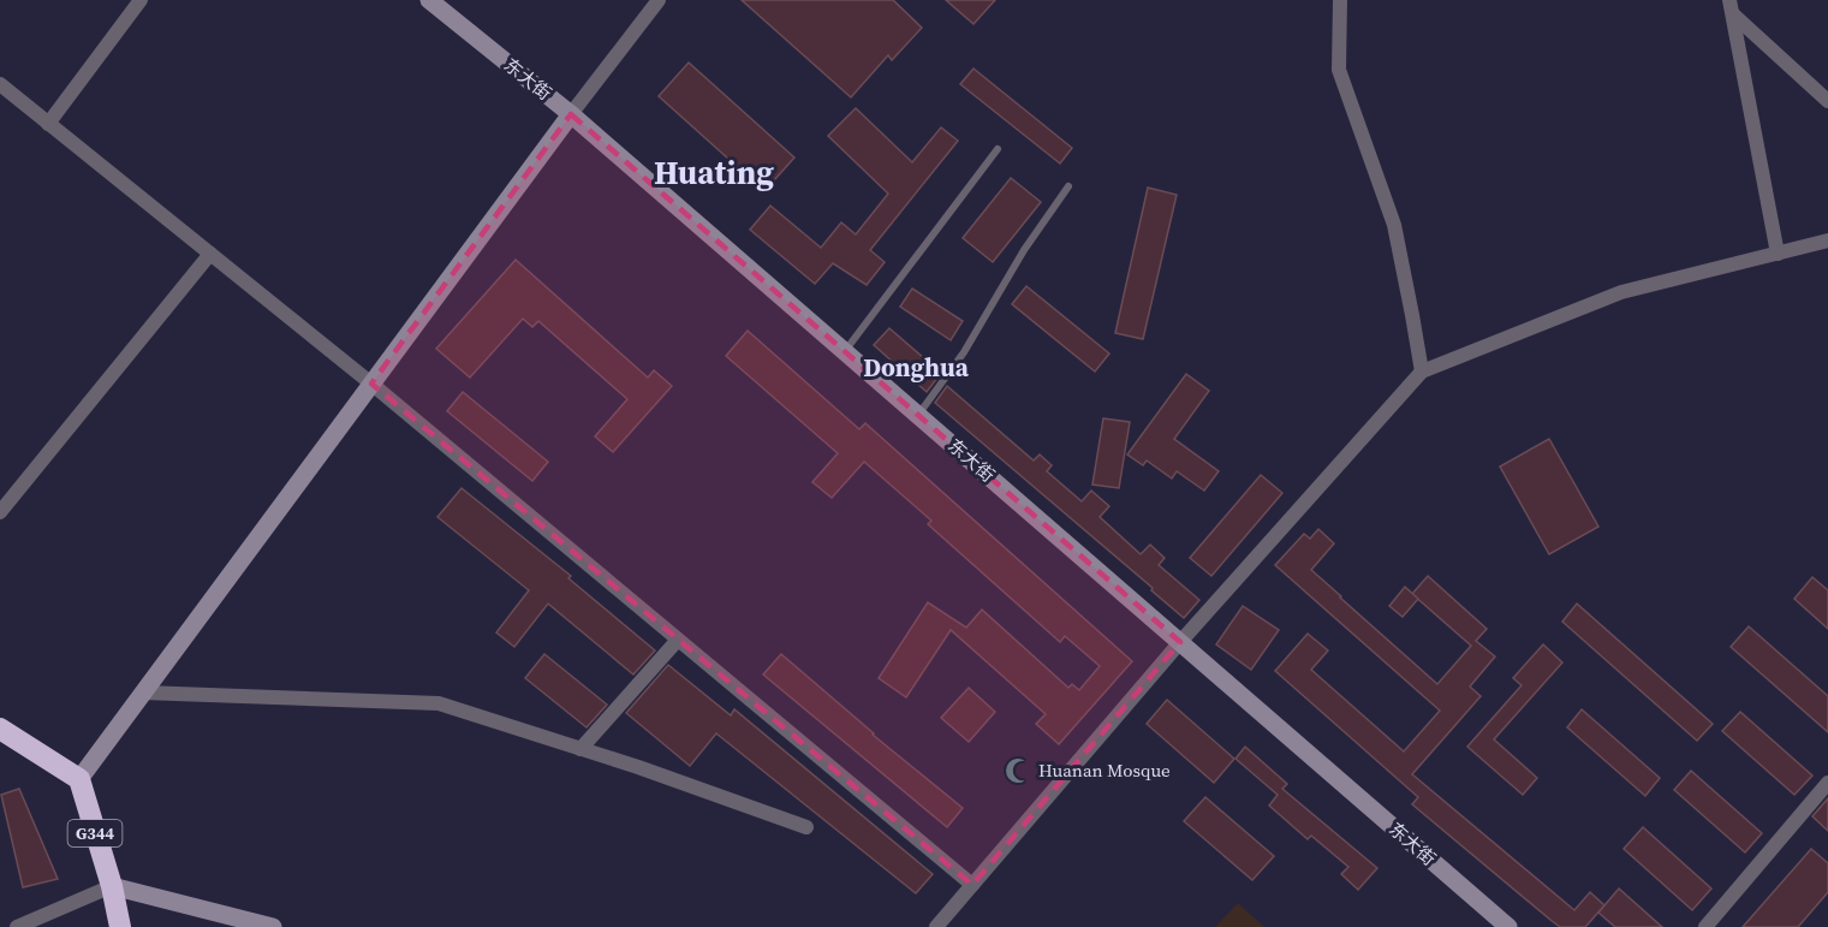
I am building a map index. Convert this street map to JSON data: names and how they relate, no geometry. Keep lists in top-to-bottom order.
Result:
{
  "streets": {
    "highway": ["G344"],
    "street": ["东大街"]
  },
  "districts": ["Huating", "Donghua"],
  "places": {
    "mosque": ["Huanan Mosque"]
  }
}
